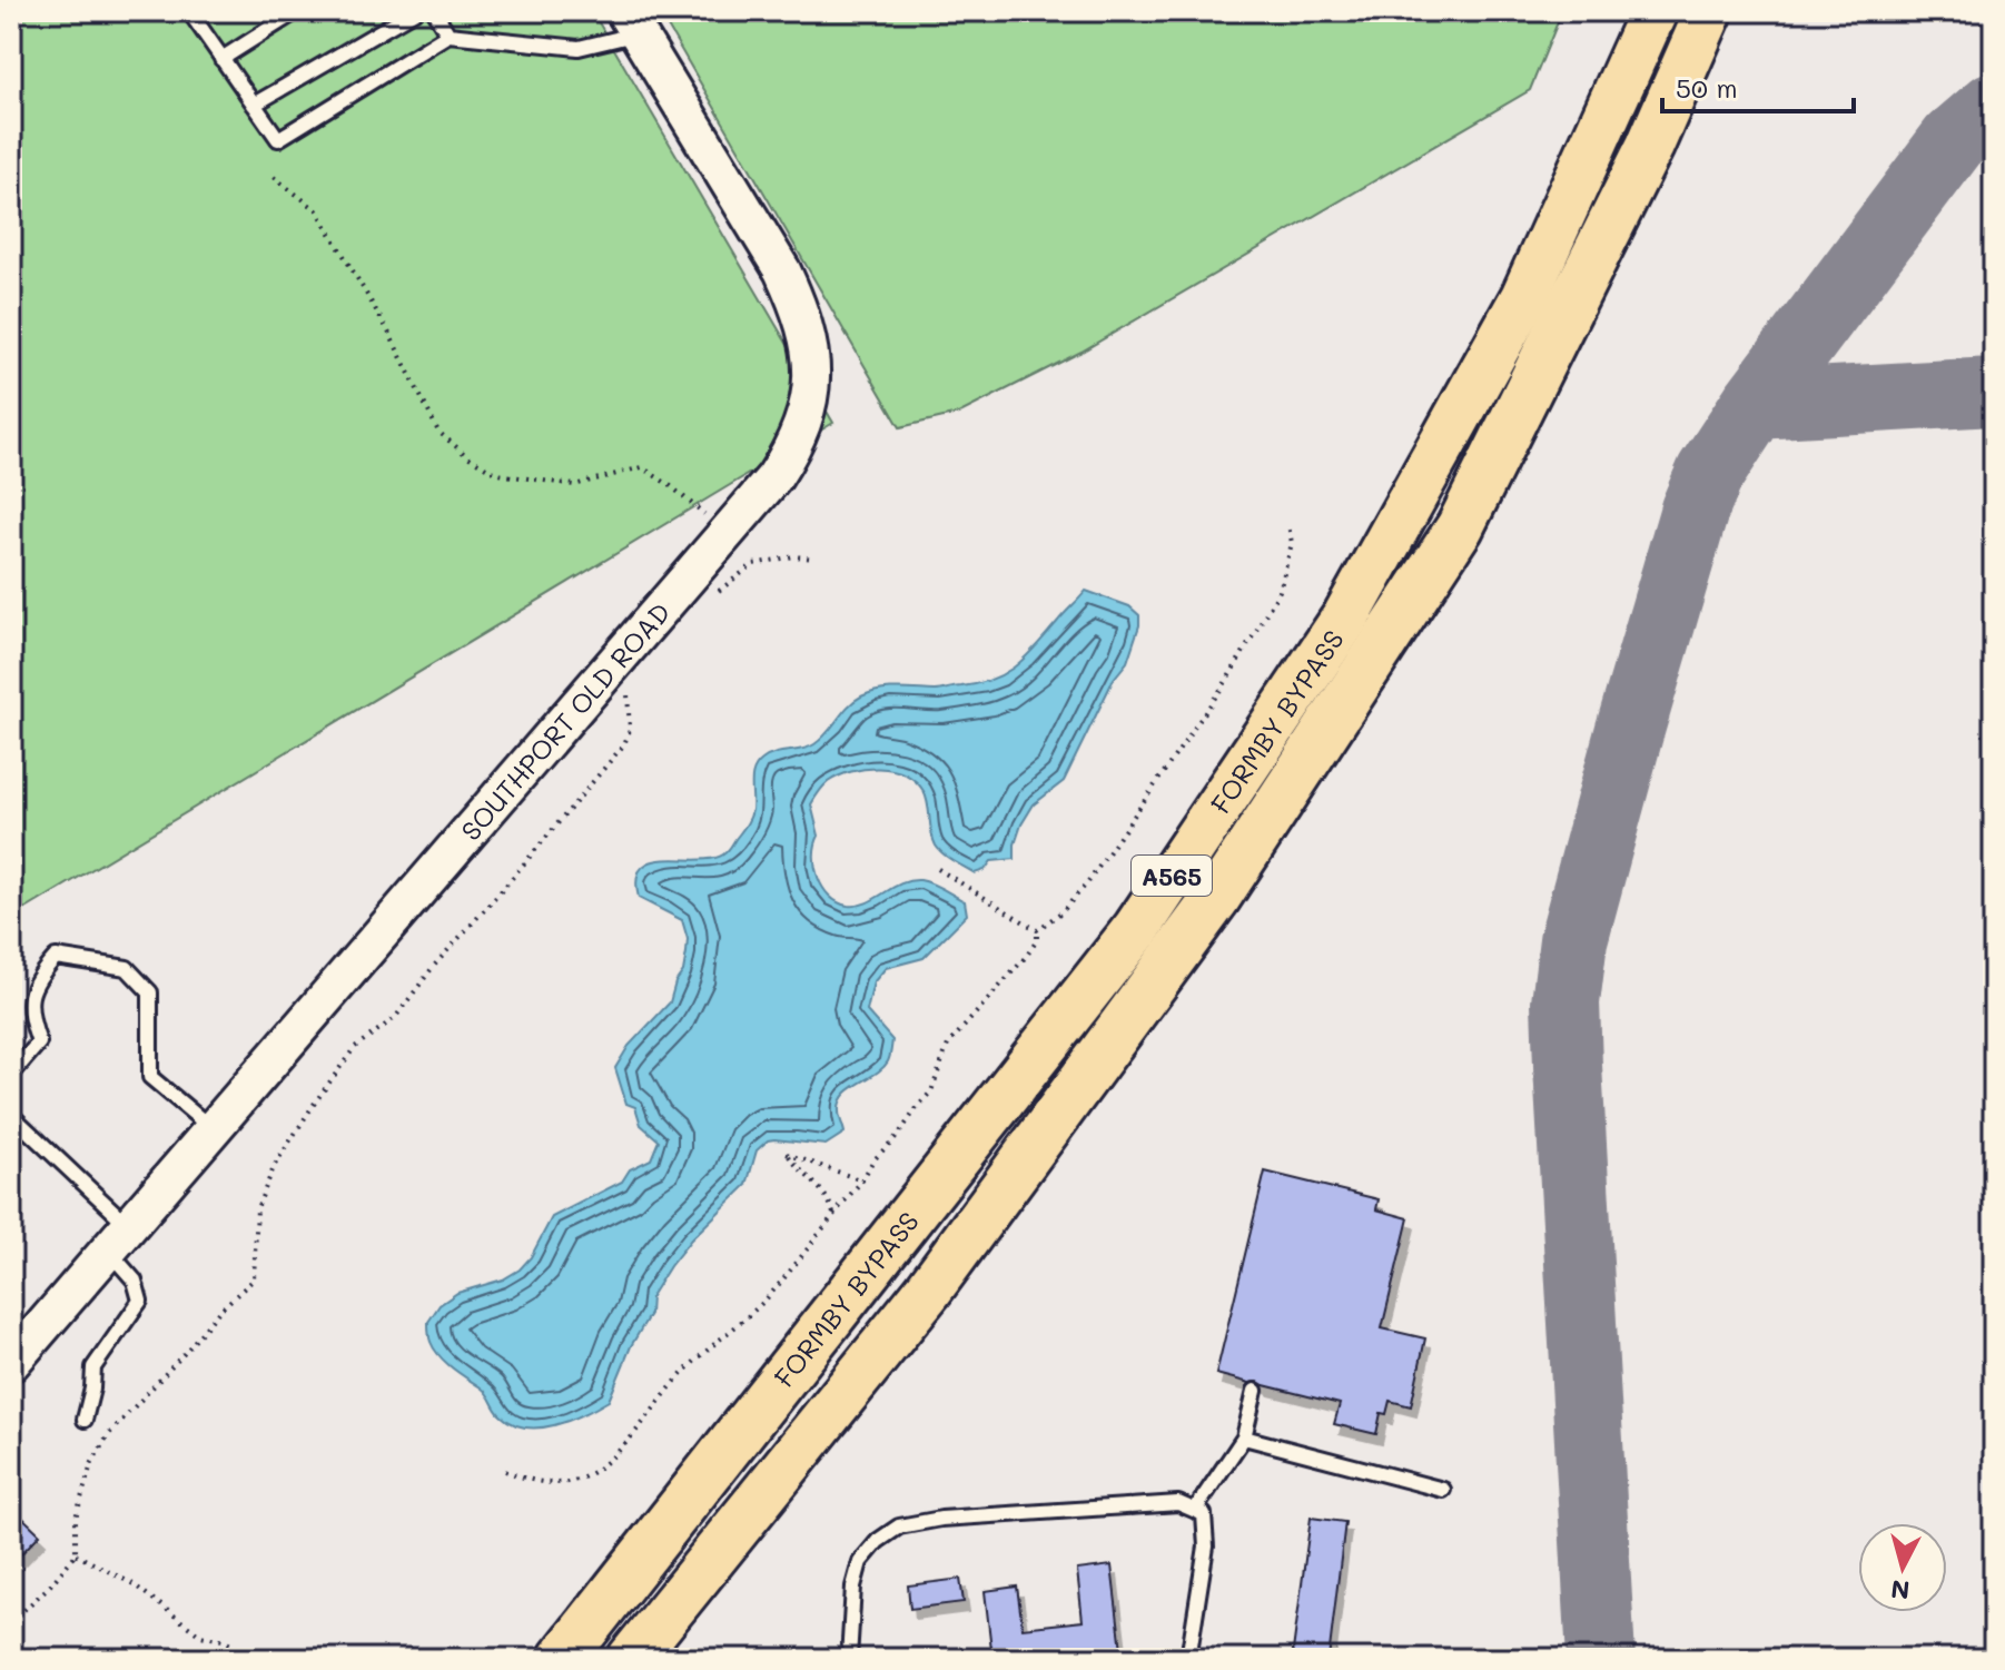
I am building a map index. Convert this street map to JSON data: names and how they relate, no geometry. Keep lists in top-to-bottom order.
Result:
{
  "streets": {
    "highway": ["FORMBY BYPASS", "A565"],
    "street": ["SOUTHPORT OLD ROAD"]
  },
  "scale_bar": "50 m",
  "north": "bottom"
}
